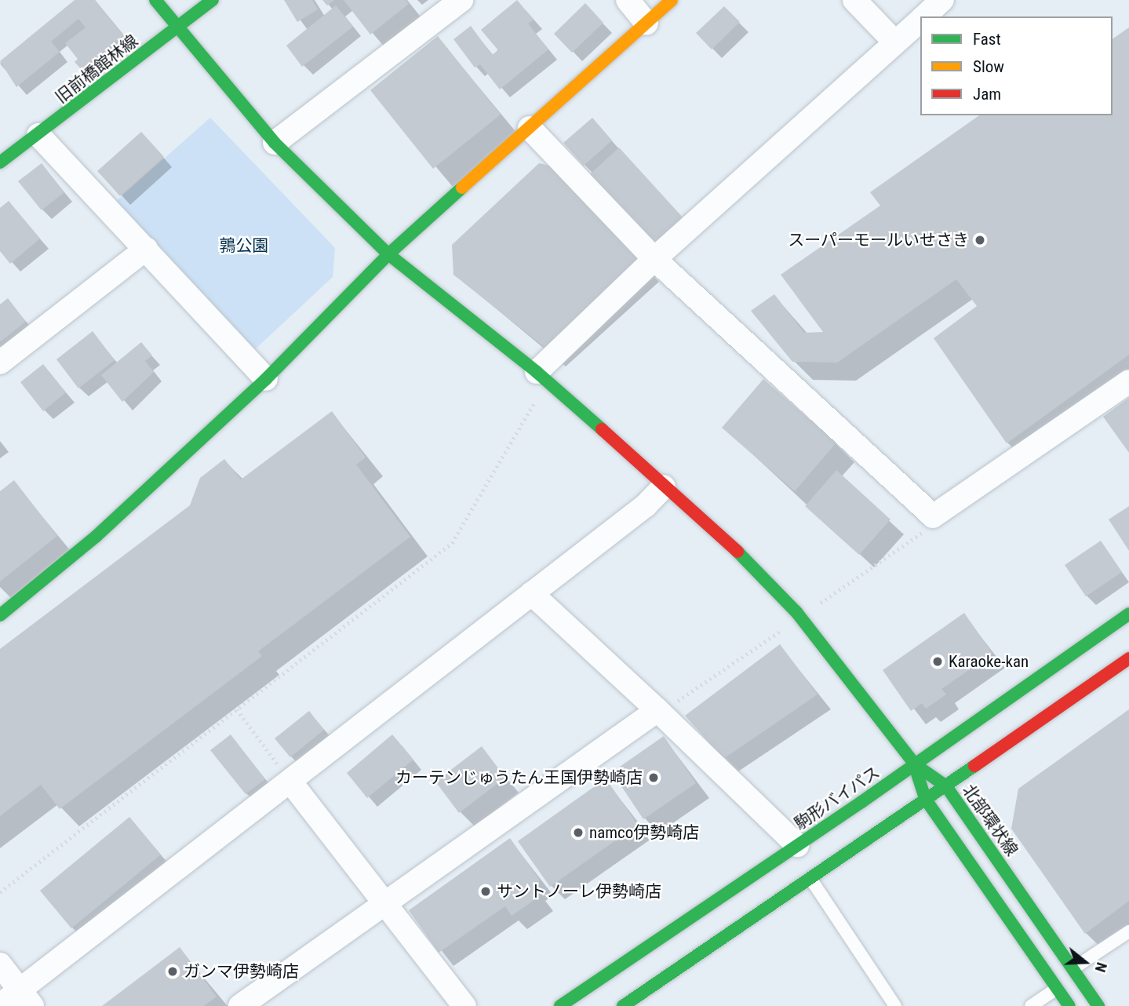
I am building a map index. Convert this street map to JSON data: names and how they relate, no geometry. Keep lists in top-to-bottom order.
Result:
{
  "streets": {
    "street": ["旧前橋館林線", "駒形バイパス", "北部環状線"]
  },
  "crossings": [
    ["駒形バイパス", "北部環状線"]
  ],
  "parks": ["鶉公園"],
  "places": [
    "スーパーモールいせさき",
    "Karaoke-kan",
    "カーテンじゅうたん王国伊勢崎店",
    "namco伊勢崎店",
    "サントノーレ伊勢崎店",
    "ガンマ伊勢崎店"
  ],
  "legend": ["Fast", "Slow", "Jam"],
  "north": "right"
}
